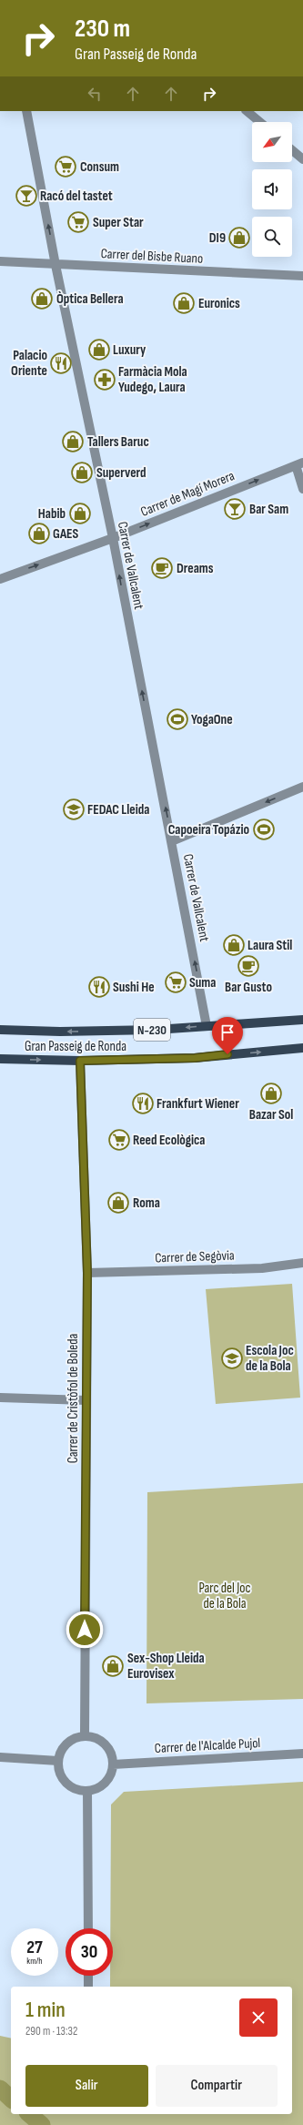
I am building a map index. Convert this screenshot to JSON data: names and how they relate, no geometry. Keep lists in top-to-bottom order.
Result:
{
  "streets": {
    "main road": ["N-230", "Gran Passeig de Ronda"],
    "street": [
      "Carrer del Bisbe Ruano",
      "Carrer de Magí Morera",
      "Carrer de Vallcalent",
      "Carrer de Segòvia",
      "Carrer de Cristòfol de Boleda",
      "Carrer de l'Alcalde Pujol"
    ]
  },
  "crossings": [
    ["Carrer del Bisbe Ruano", "Carrer de Vallcalent"],
    ["Carrer de Magí Morera", "Carrer de Vallcalent"],
    ["Carrer de Vallcalent", "Gran Passeig de Ronda"],
    ["Gran Passeig de Ronda", "Carrer de Cristòfol de Boleda"],
    ["Carrer de Segòvia", "Carrer de Cristòfol de Boleda"],
    ["Carrer de Cristòfol de Boleda", "Carrer de l'Alcalde Pujol"]
  ],
  "one_way": ["Carrer de Magí Morera", "Carrer de Vallcalent"],
  "parks": ["Parc del Joc de la Bola"],
  "places": {
    "supermarket": [
      "Consum",
      "Super Star",
      "Suma",
      "Reed Ecològica"
    ],
    "bar": ["Racó del tastet", "Bar Sam"],
    "shop": [
      "DI9",
      "Òptica Bellera",
      "Euronics",
      "Luxury",
      "Tallers Baruc",
      "Superverd",
      "Habib",
      "GAES",
      "Laura Stil",
      "Bazar Sol",
      "Roma",
      "Sex-Shop Lleida Eurovisex"
    ],
    "restaurant": ["Palacio Oriente", "Sushi He", "Frankfurt Wiener"],
    "pharmacy": ["Farmàcia Mola Yudego, Laura"],
    "cafe": ["Dreams", "Bar Gusto"],
    "sports": ["YogaOne", "Capoeira Topázio"],
    "school or university": ["FEDAC Lleida", "Escola Joc de la Bola"]
  },
  "north": "bottom left",
  "page": {
    "turn": ["230 m", "Gran Passeig de Ronda"],
    "speed": "27 km/h",
    "limit": "30",
    "heading": ["1 min", "290 m · 13:32"],
    "buttons": ["Salir", "Compartir"]
  }
}
